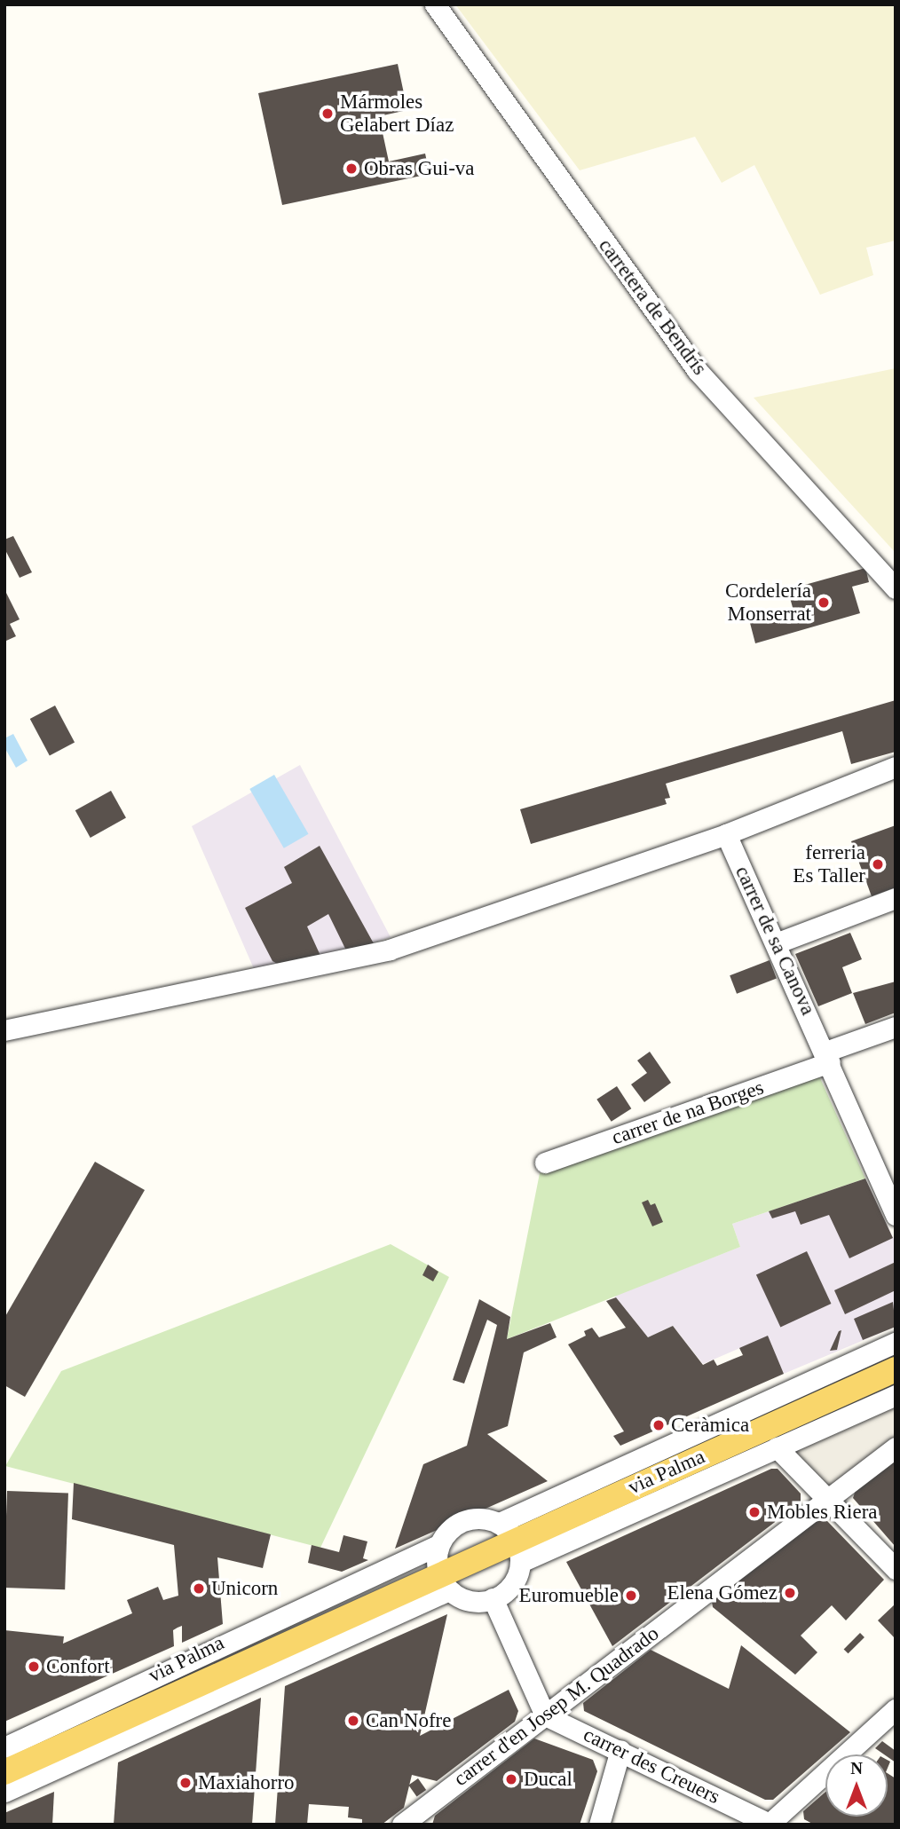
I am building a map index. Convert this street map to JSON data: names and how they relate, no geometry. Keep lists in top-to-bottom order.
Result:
{
  "streets": {
    "main road": ["via Palma"],
    "street": [
      "carretera de Bendrís",
      "carrer de sa Canova",
      "carrer de na Borges",
      "carrer d'en Josep M. Quadrado",
      "carrer des Creuers"
    ]
  },
  "crossings": [
    ["carrer de sa Canova", "carrer de na Borges"],
    ["carrer d'en Josep M. Quadrado", "carrer des Creuers"]
  ],
  "places": [
    "Mármoles Gelabert Díaz",
    "Obras Gui-va",
    "Cordelería Monserrat",
    "ferreria Es Taller",
    "Ceràmica",
    "Mobles Riera",
    "Unicorn",
    "Elena Gómez",
    "Euromueble",
    "Confort",
    "Can Nofre",
    "Ducal",
    "Maxiahorro"
  ],
  "north": "top"
}
